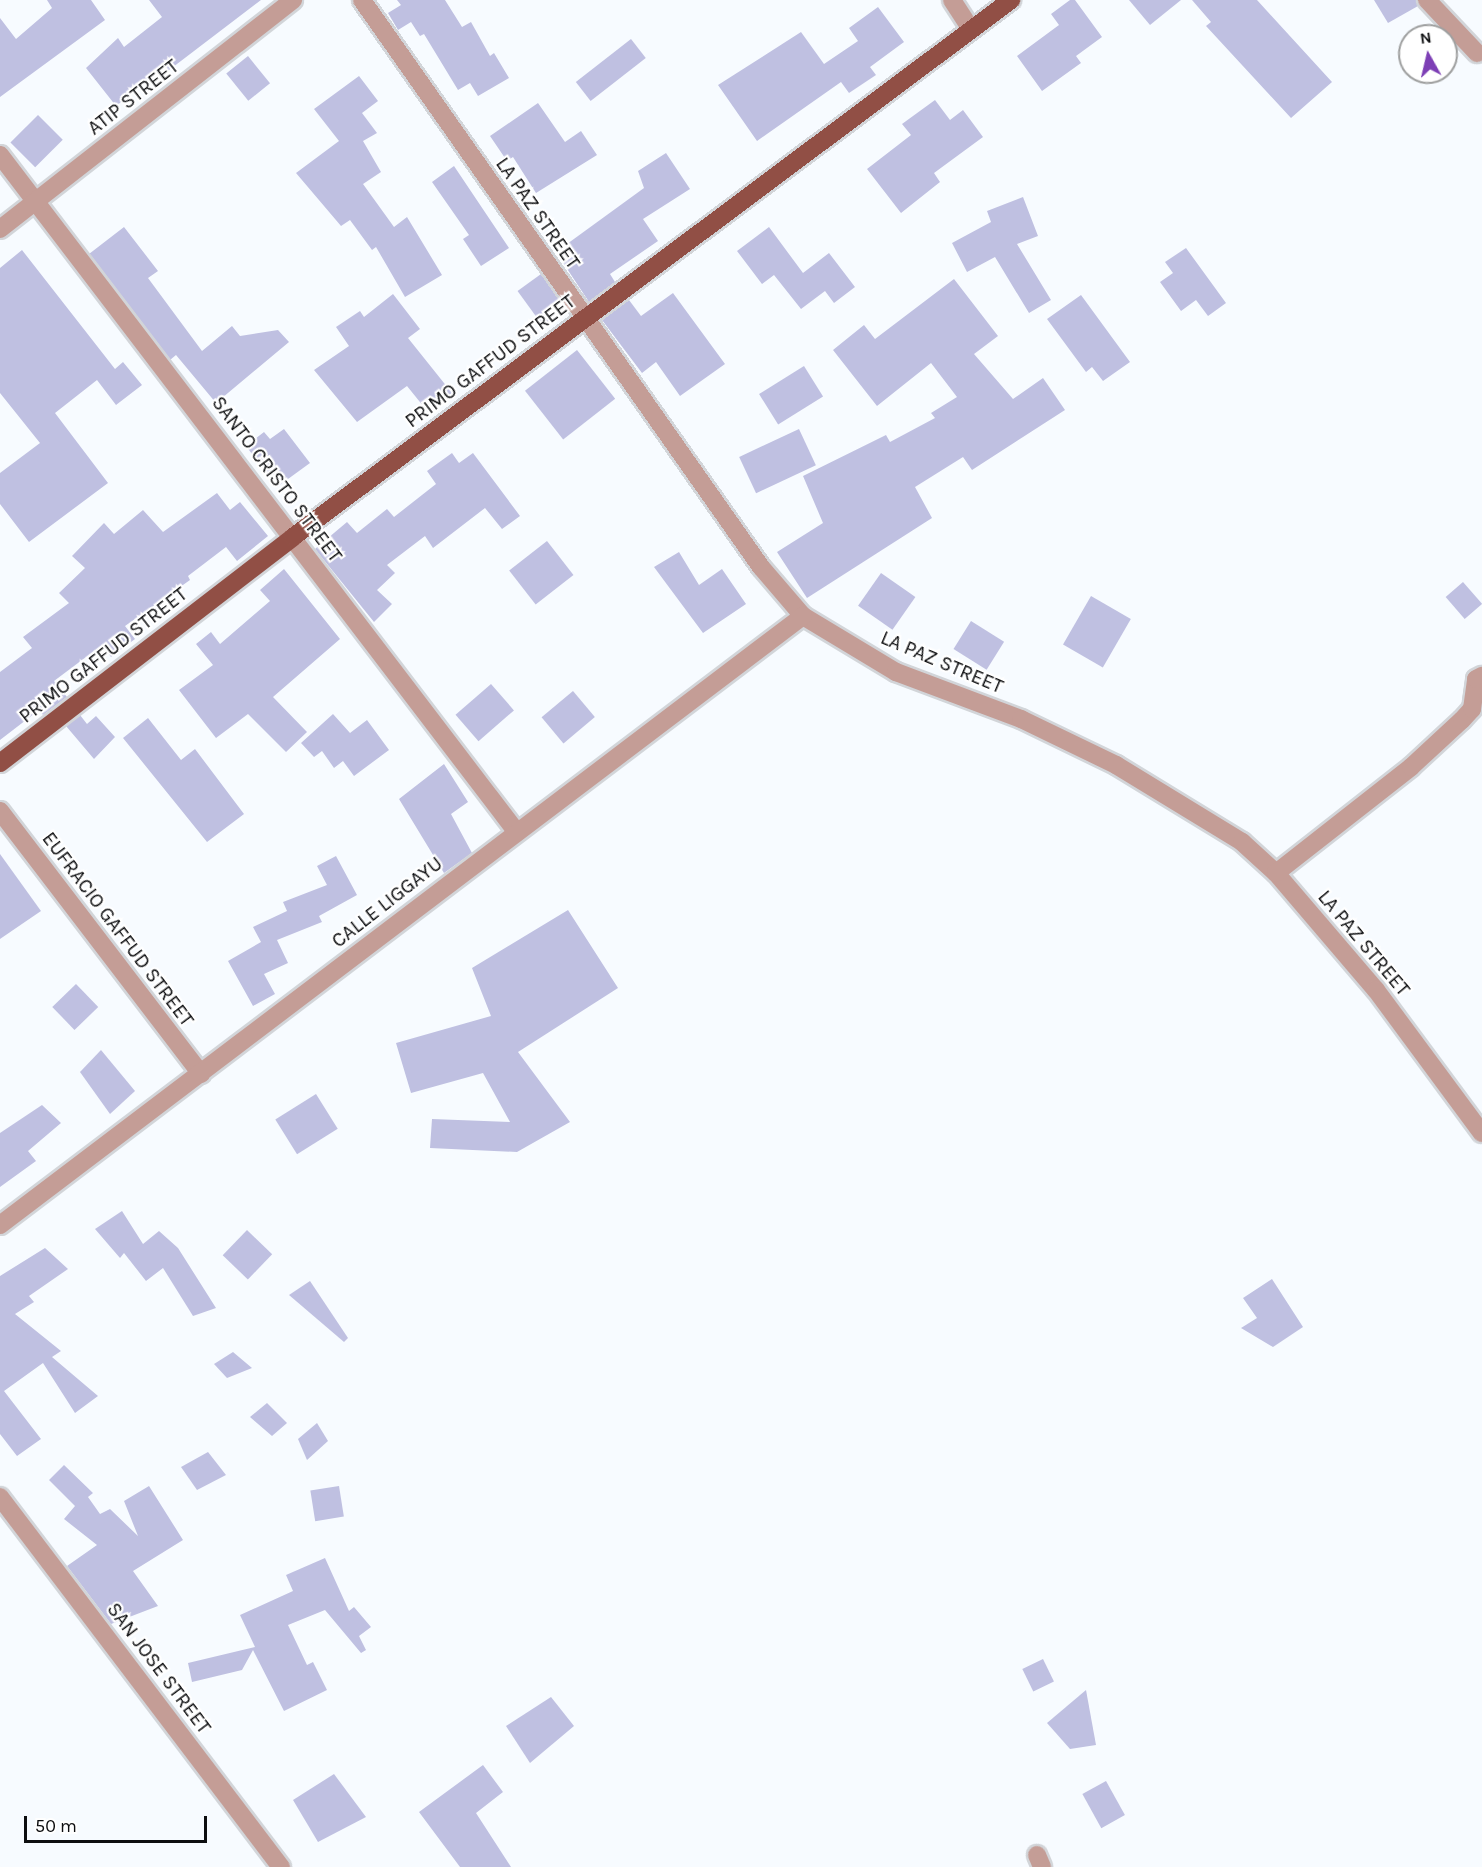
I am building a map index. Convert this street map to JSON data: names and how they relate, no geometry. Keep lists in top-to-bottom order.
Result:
{
  "streets": {
    "main road": ["PRIMO GAFFUD STREET"],
    "street": [
      "ATIP STREET",
      "LA PAZ STREET",
      "SANTO CRISTO STREET",
      "CALLE LIGGAYU",
      "EUFRACIO GAFFUD STREET",
      "SAN JOSE STREET"
    ]
  },
  "crossings": [
    ["ATIP STREET", "SANTO CRISTO STREET"],
    ["LA PAZ STREET", "PRIMO GAFFUD STREET"],
    ["LA PAZ STREET", "CALLE LIGGAYU"],
    ["PRIMO GAFFUD STREET", "SANTO CRISTO STREET"],
    ["SANTO CRISTO STREET", "CALLE LIGGAYU"],
    ["CALLE LIGGAYU", "EUFRACIO GAFFUD STREET"]
  ],
  "scale_bar": "50 m",
  "north": "top"
}
